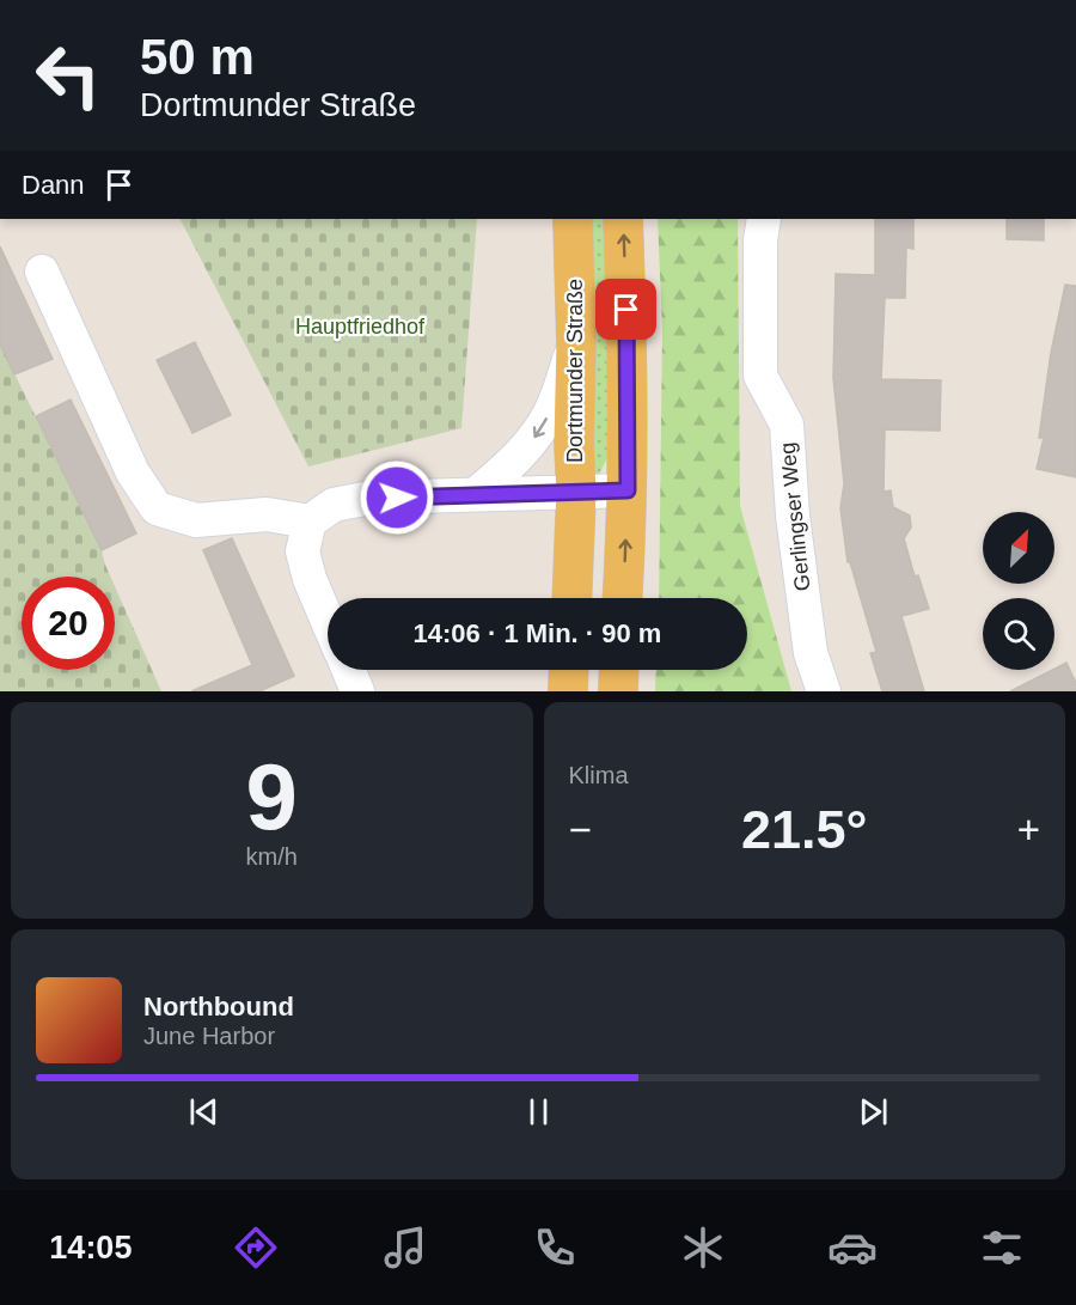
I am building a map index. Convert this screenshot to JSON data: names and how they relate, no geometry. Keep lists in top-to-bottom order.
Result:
{
  "streets": {
    "main road": ["Dortmunder Straße"],
    "street": ["Gerlingser Weg"]
  },
  "parks": ["Hauptfriedhof"],
  "north": "top right",
  "page": {
    "turn": ["50 m", "Dortmunder Straße"],
    "then": "Dann",
    "limit": "20",
    "trip": "14:06 · 1 Min. · 90 m",
    "tile": [
      ["9", "km/h"],
      "Klima"
    ],
    "heat": ["−", "21.5°", "+"],
    "song": ["Northbound", "June Harbor"],
    "tabs": "14:05"
  }
}
